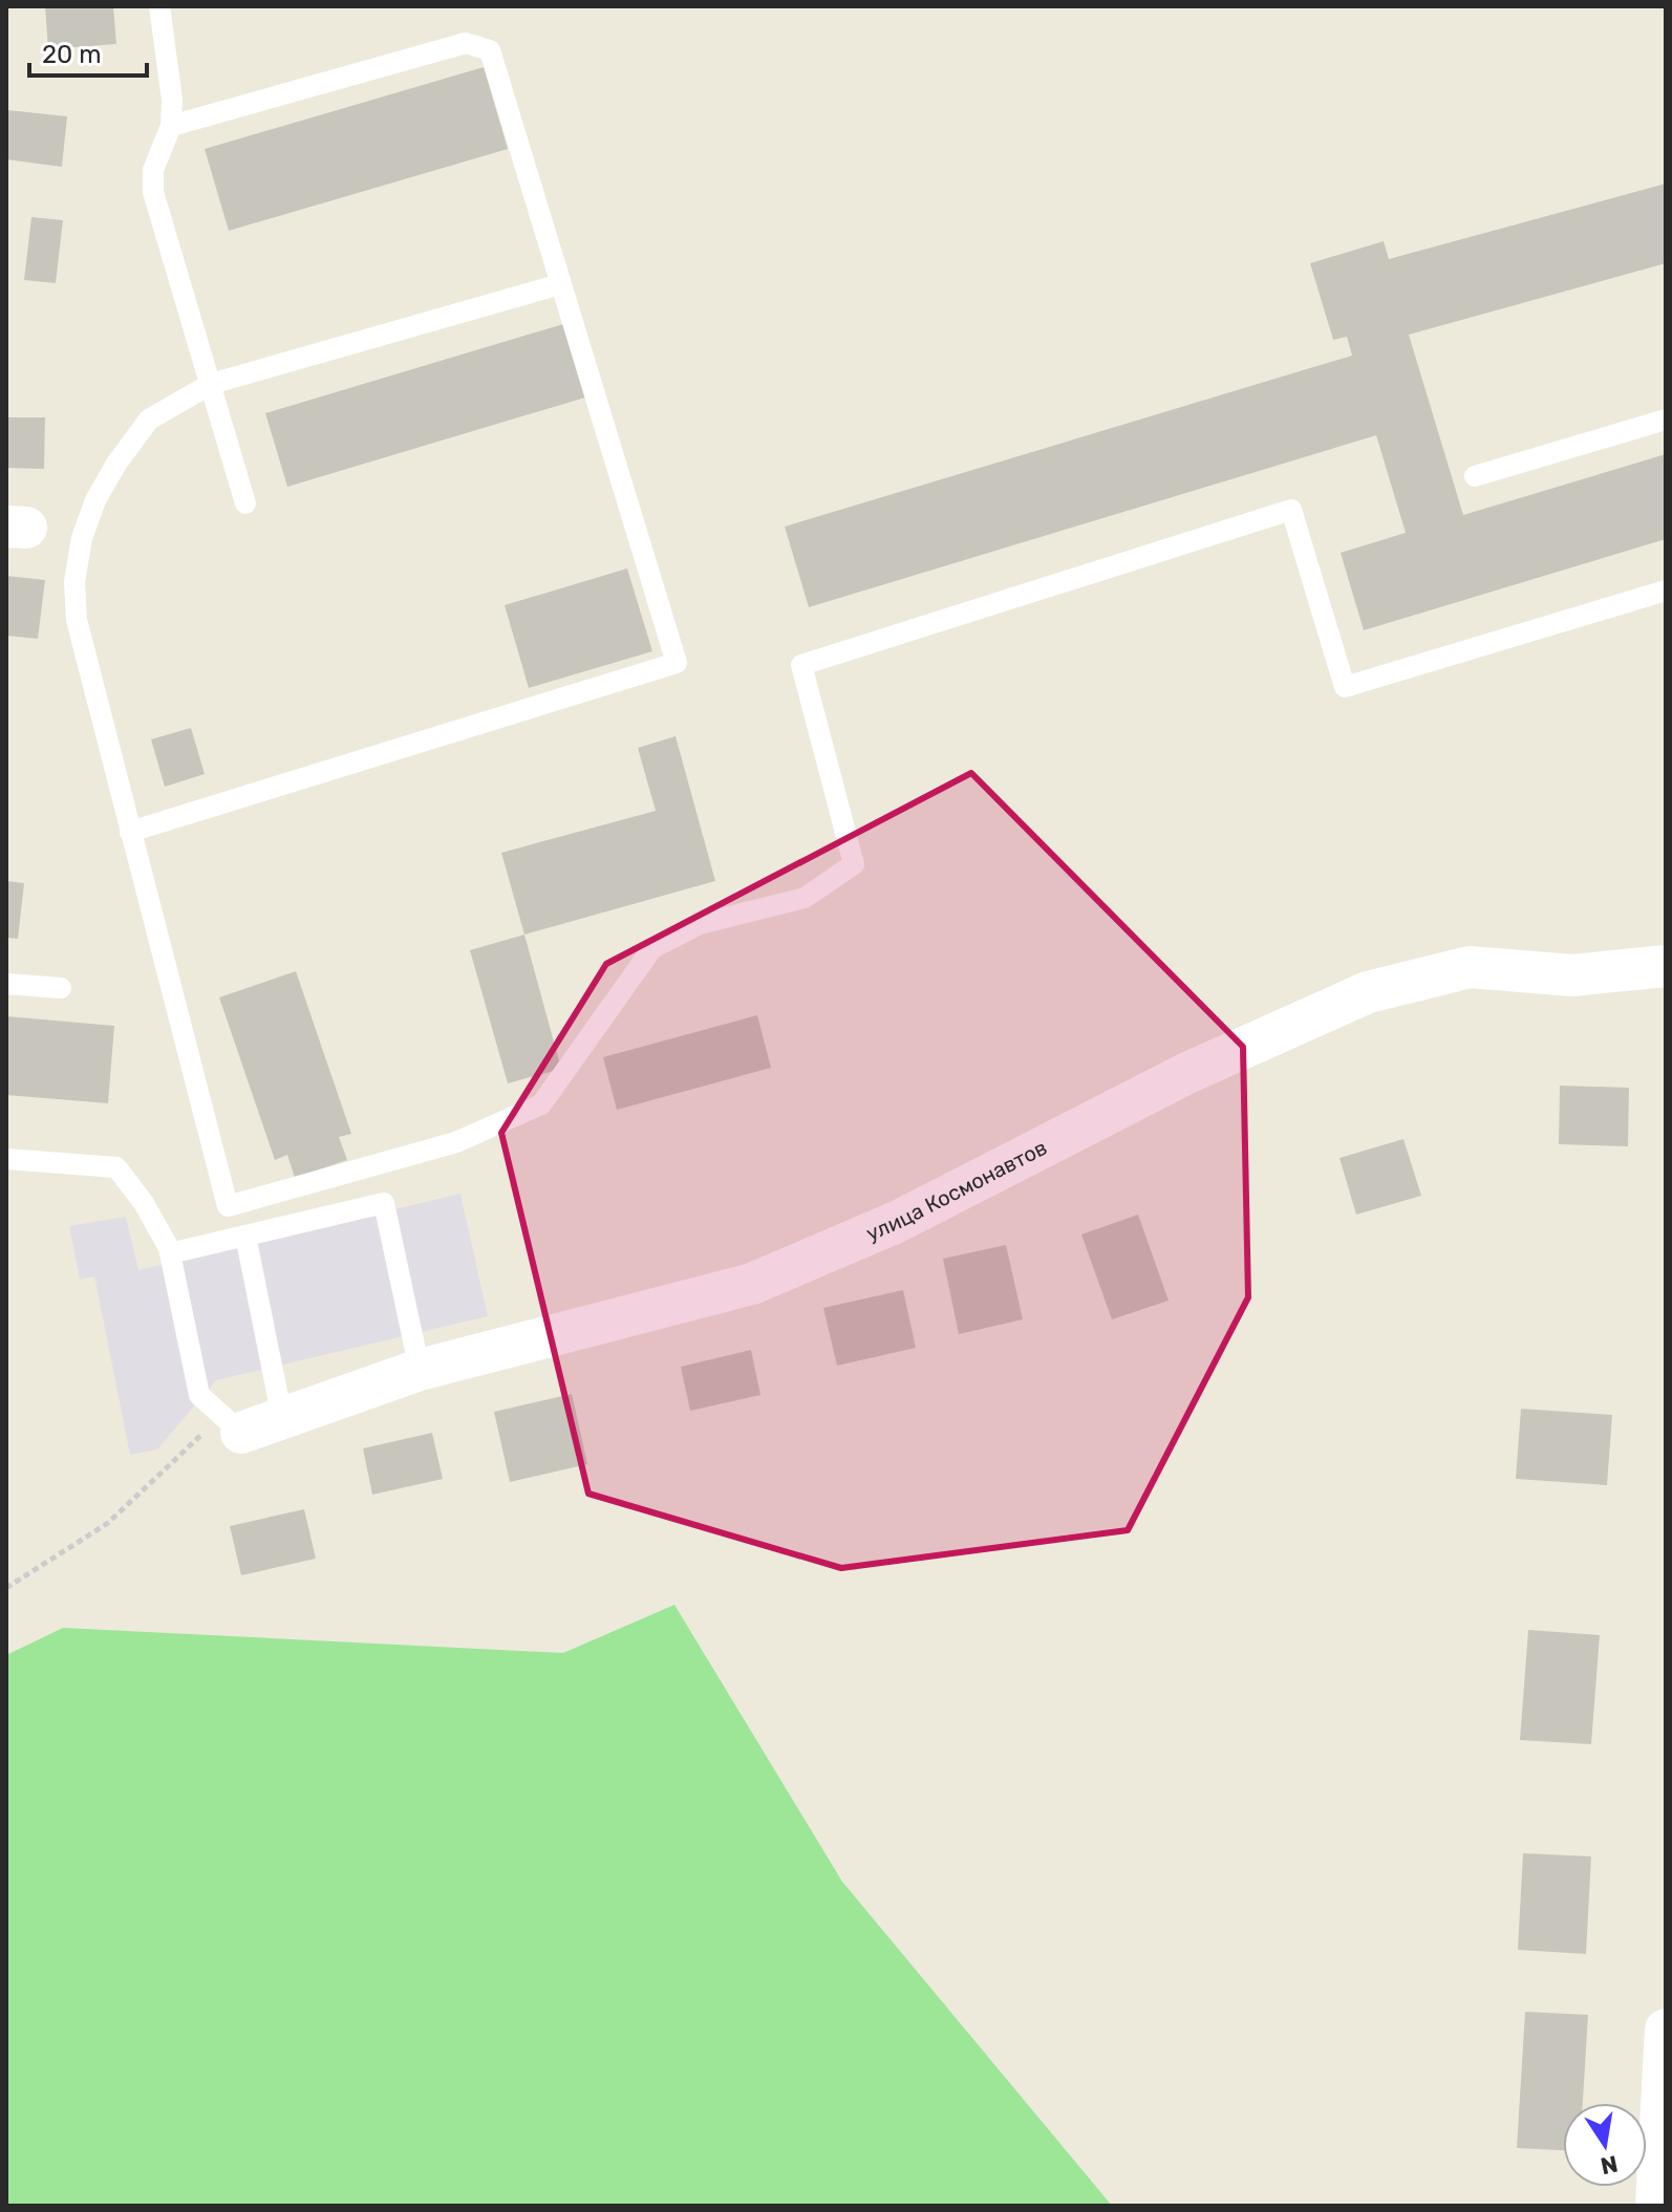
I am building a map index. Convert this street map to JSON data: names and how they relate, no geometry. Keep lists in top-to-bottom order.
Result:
{
  "streets": {
    "street": ["улица Космонавтов"]
  },
  "scale_bar": "20 m",
  "north": "bottom"
}
